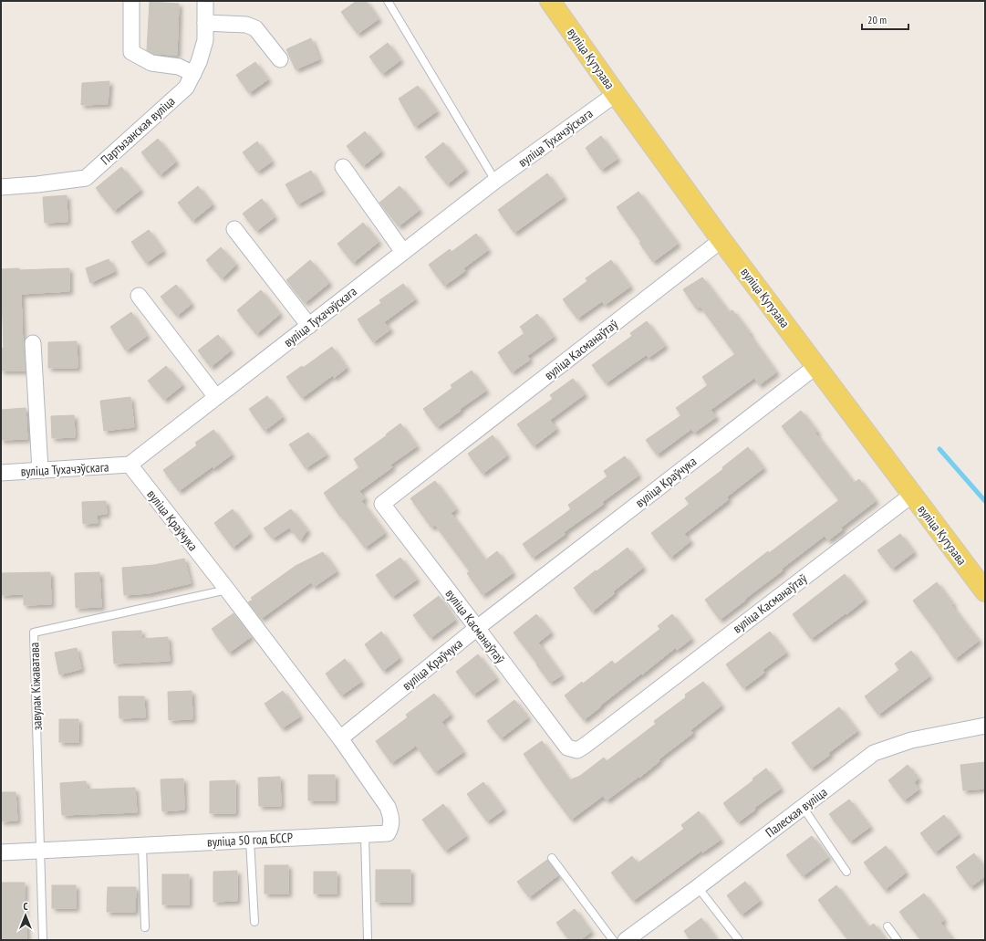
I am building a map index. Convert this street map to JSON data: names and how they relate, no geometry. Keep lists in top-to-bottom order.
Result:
{
  "streets": {
    "main road": ["вуліца Кутузава"],
    "street": [
      "Партызанская вуліца",
      "вуліца Тухачэўскага",
      "вуліца Касманаўтаў",
      "вуліца Краўчука",
      "Палеская вуліца",
      "вуліца 50 год БССР"
    ],
    "lane": ["завулак Кіжаватава"]
  },
  "crossings": [
    ["вуліца Кутузава", "вуліца Тухачэўскага"],
    ["вуліца Кутузава", "вуліца Касманаўтаў"],
    ["вуліца Кутузава", "вуліца Краўчука"],
    ["вуліца Тухачэўскага", "вуліца Краўчука"],
    ["вуліца Касманаўтаў", "вуліца Краўчука"],
    ["вуліца Краўчука", "завулак Кіжаватава"],
    ["вуліца Краўчука", "вуліца 50 год БССР"],
    ["завулак Кіжаватава", "вуліца 50 год БССР"]
  ],
  "scale_bar": "20 m",
  "north": "top"
}
